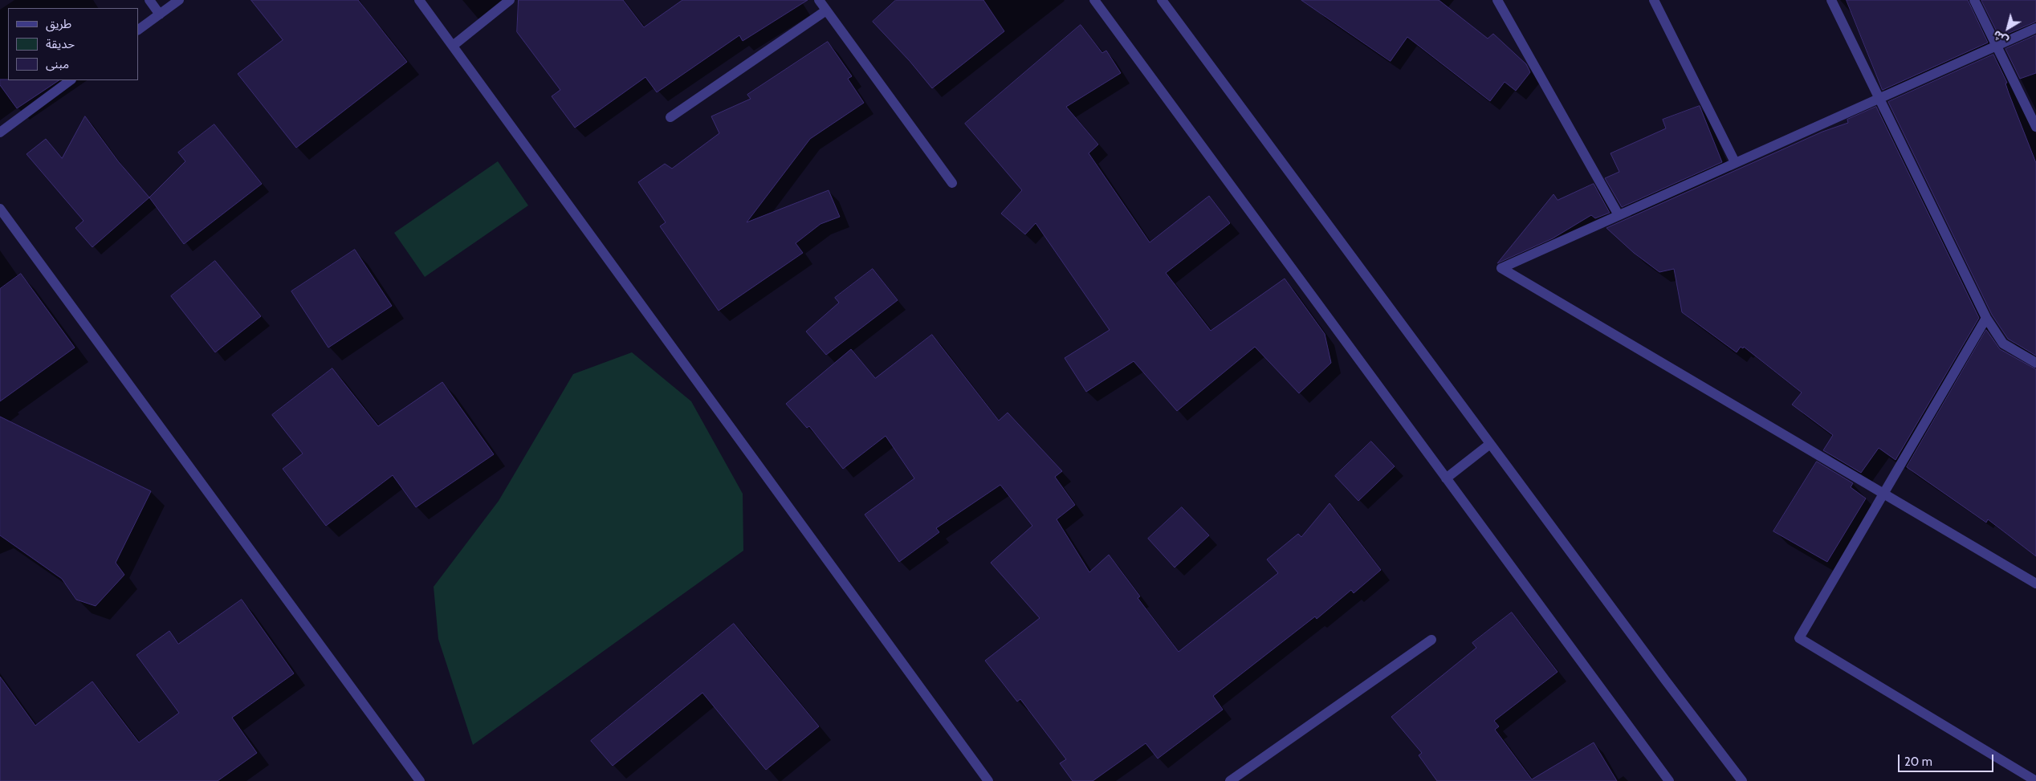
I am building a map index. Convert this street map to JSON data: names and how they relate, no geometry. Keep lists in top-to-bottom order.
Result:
{
  "legend": ["طريق", "حديقة", "مبنى"],
  "scale_bar": "20 m",
  "north": "bottom left"
}
